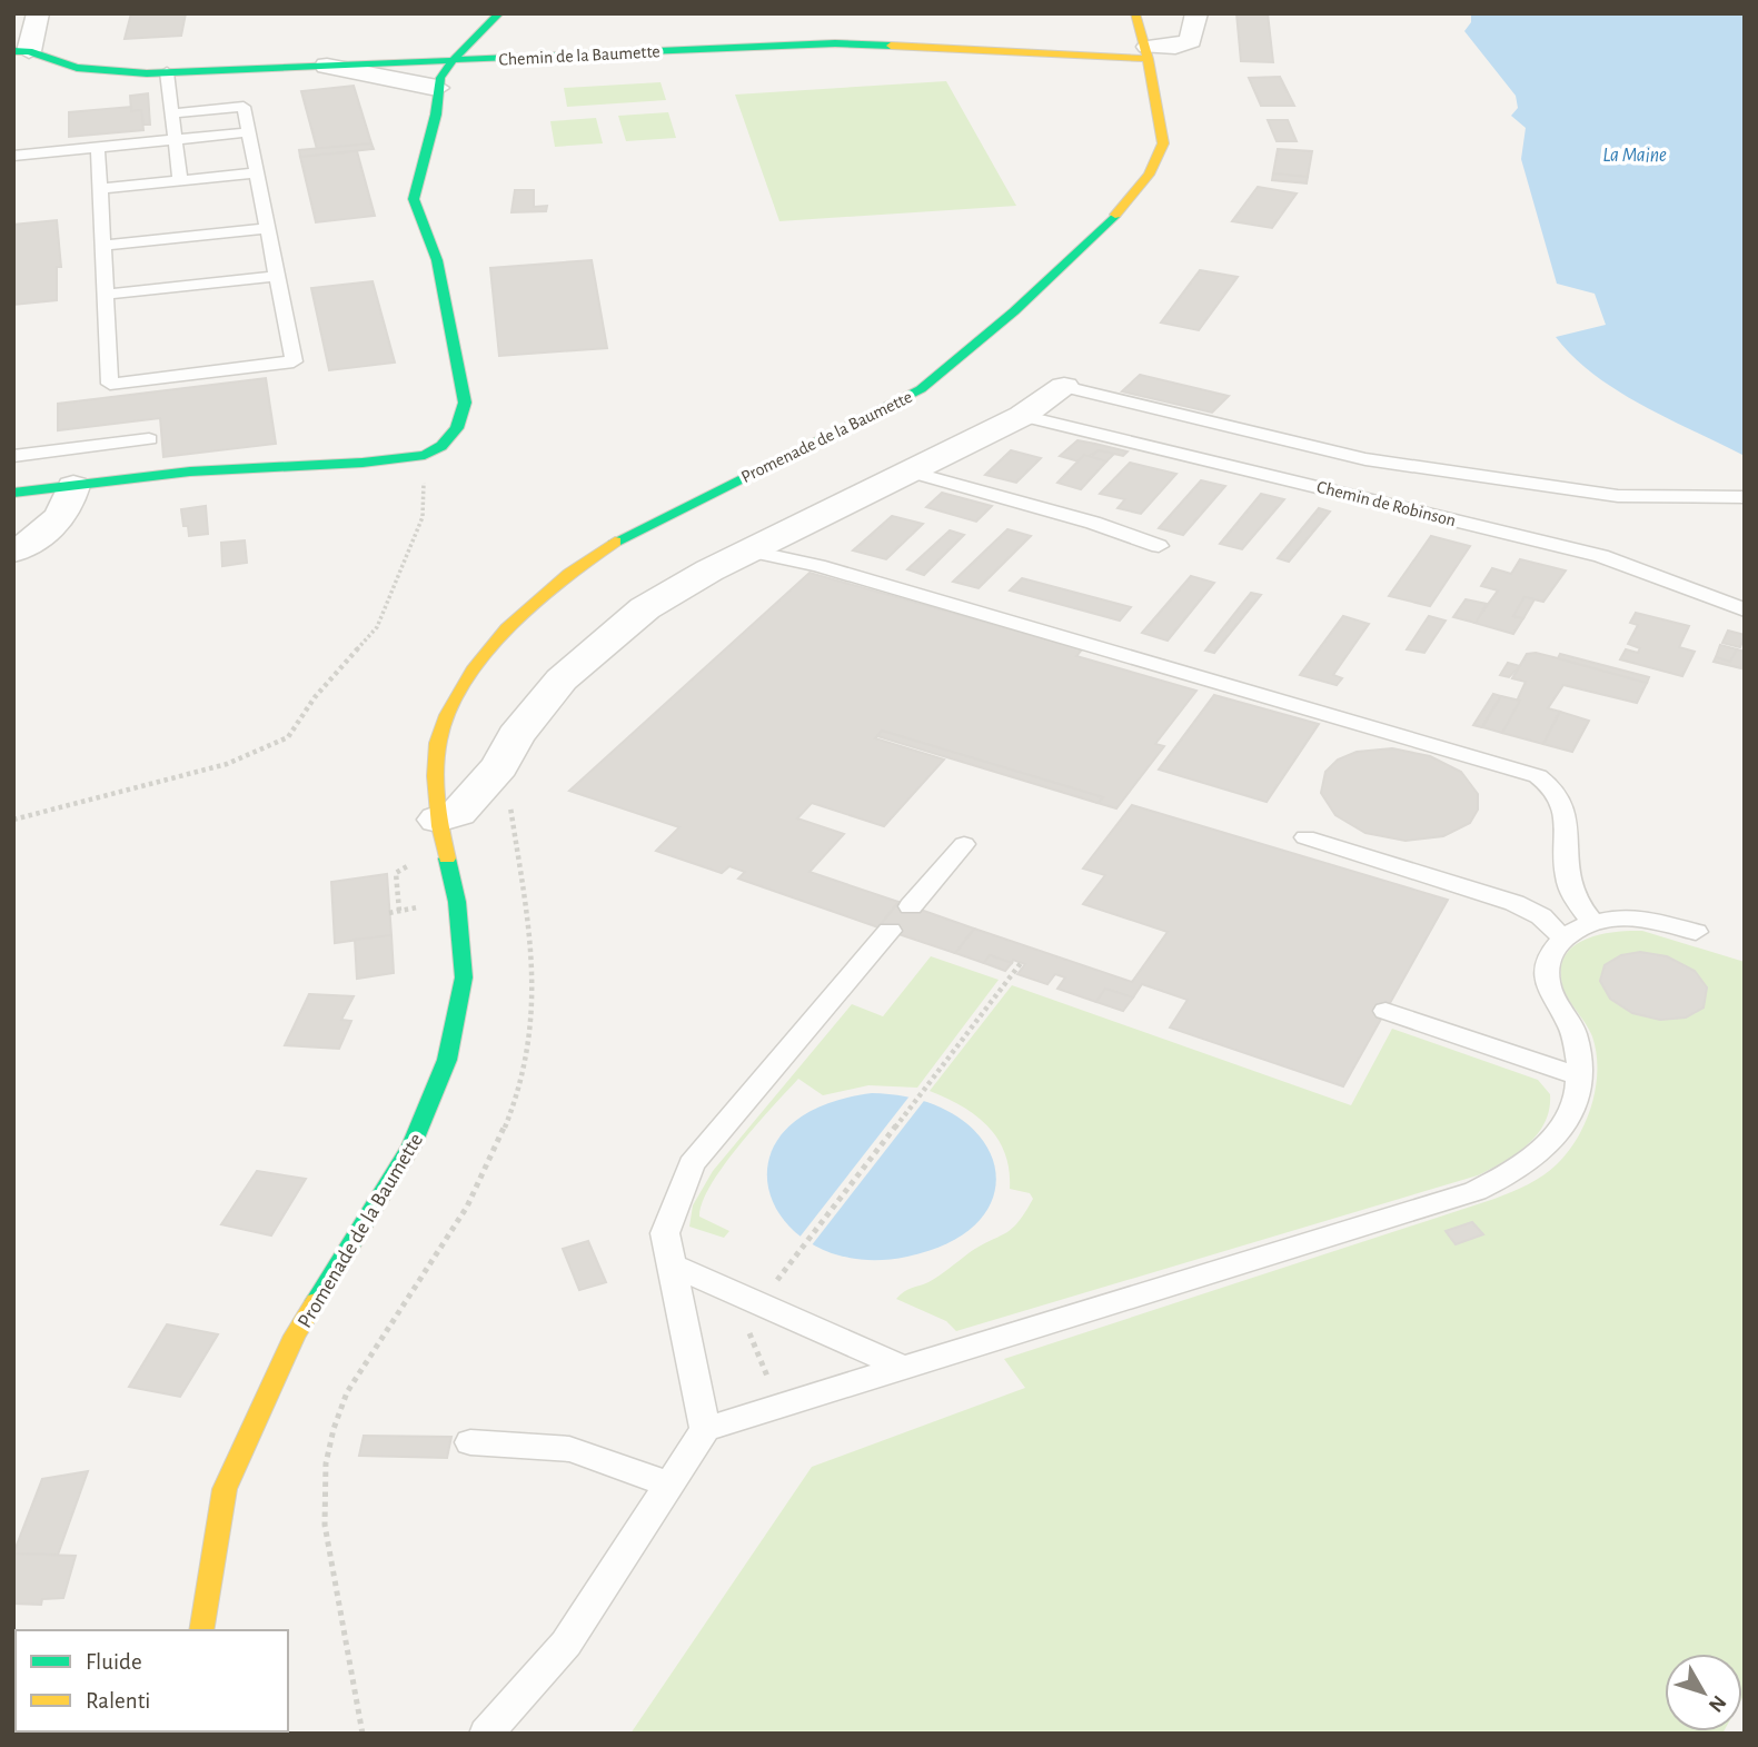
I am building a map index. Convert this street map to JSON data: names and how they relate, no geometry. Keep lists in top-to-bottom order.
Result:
{
  "streets": {
    "street": ["Chemin de la Baumette", "Promenade de la Baumette"],
    "lane": ["Chemin de Robinson"]
  },
  "crossings": [
    ["Chemin de la Baumette", "Promenade de la Baumette"]
  ],
  "water": ["La Maine"],
  "legend": ["Fluide", "Ralenti"],
  "north": "bottom right"
}
